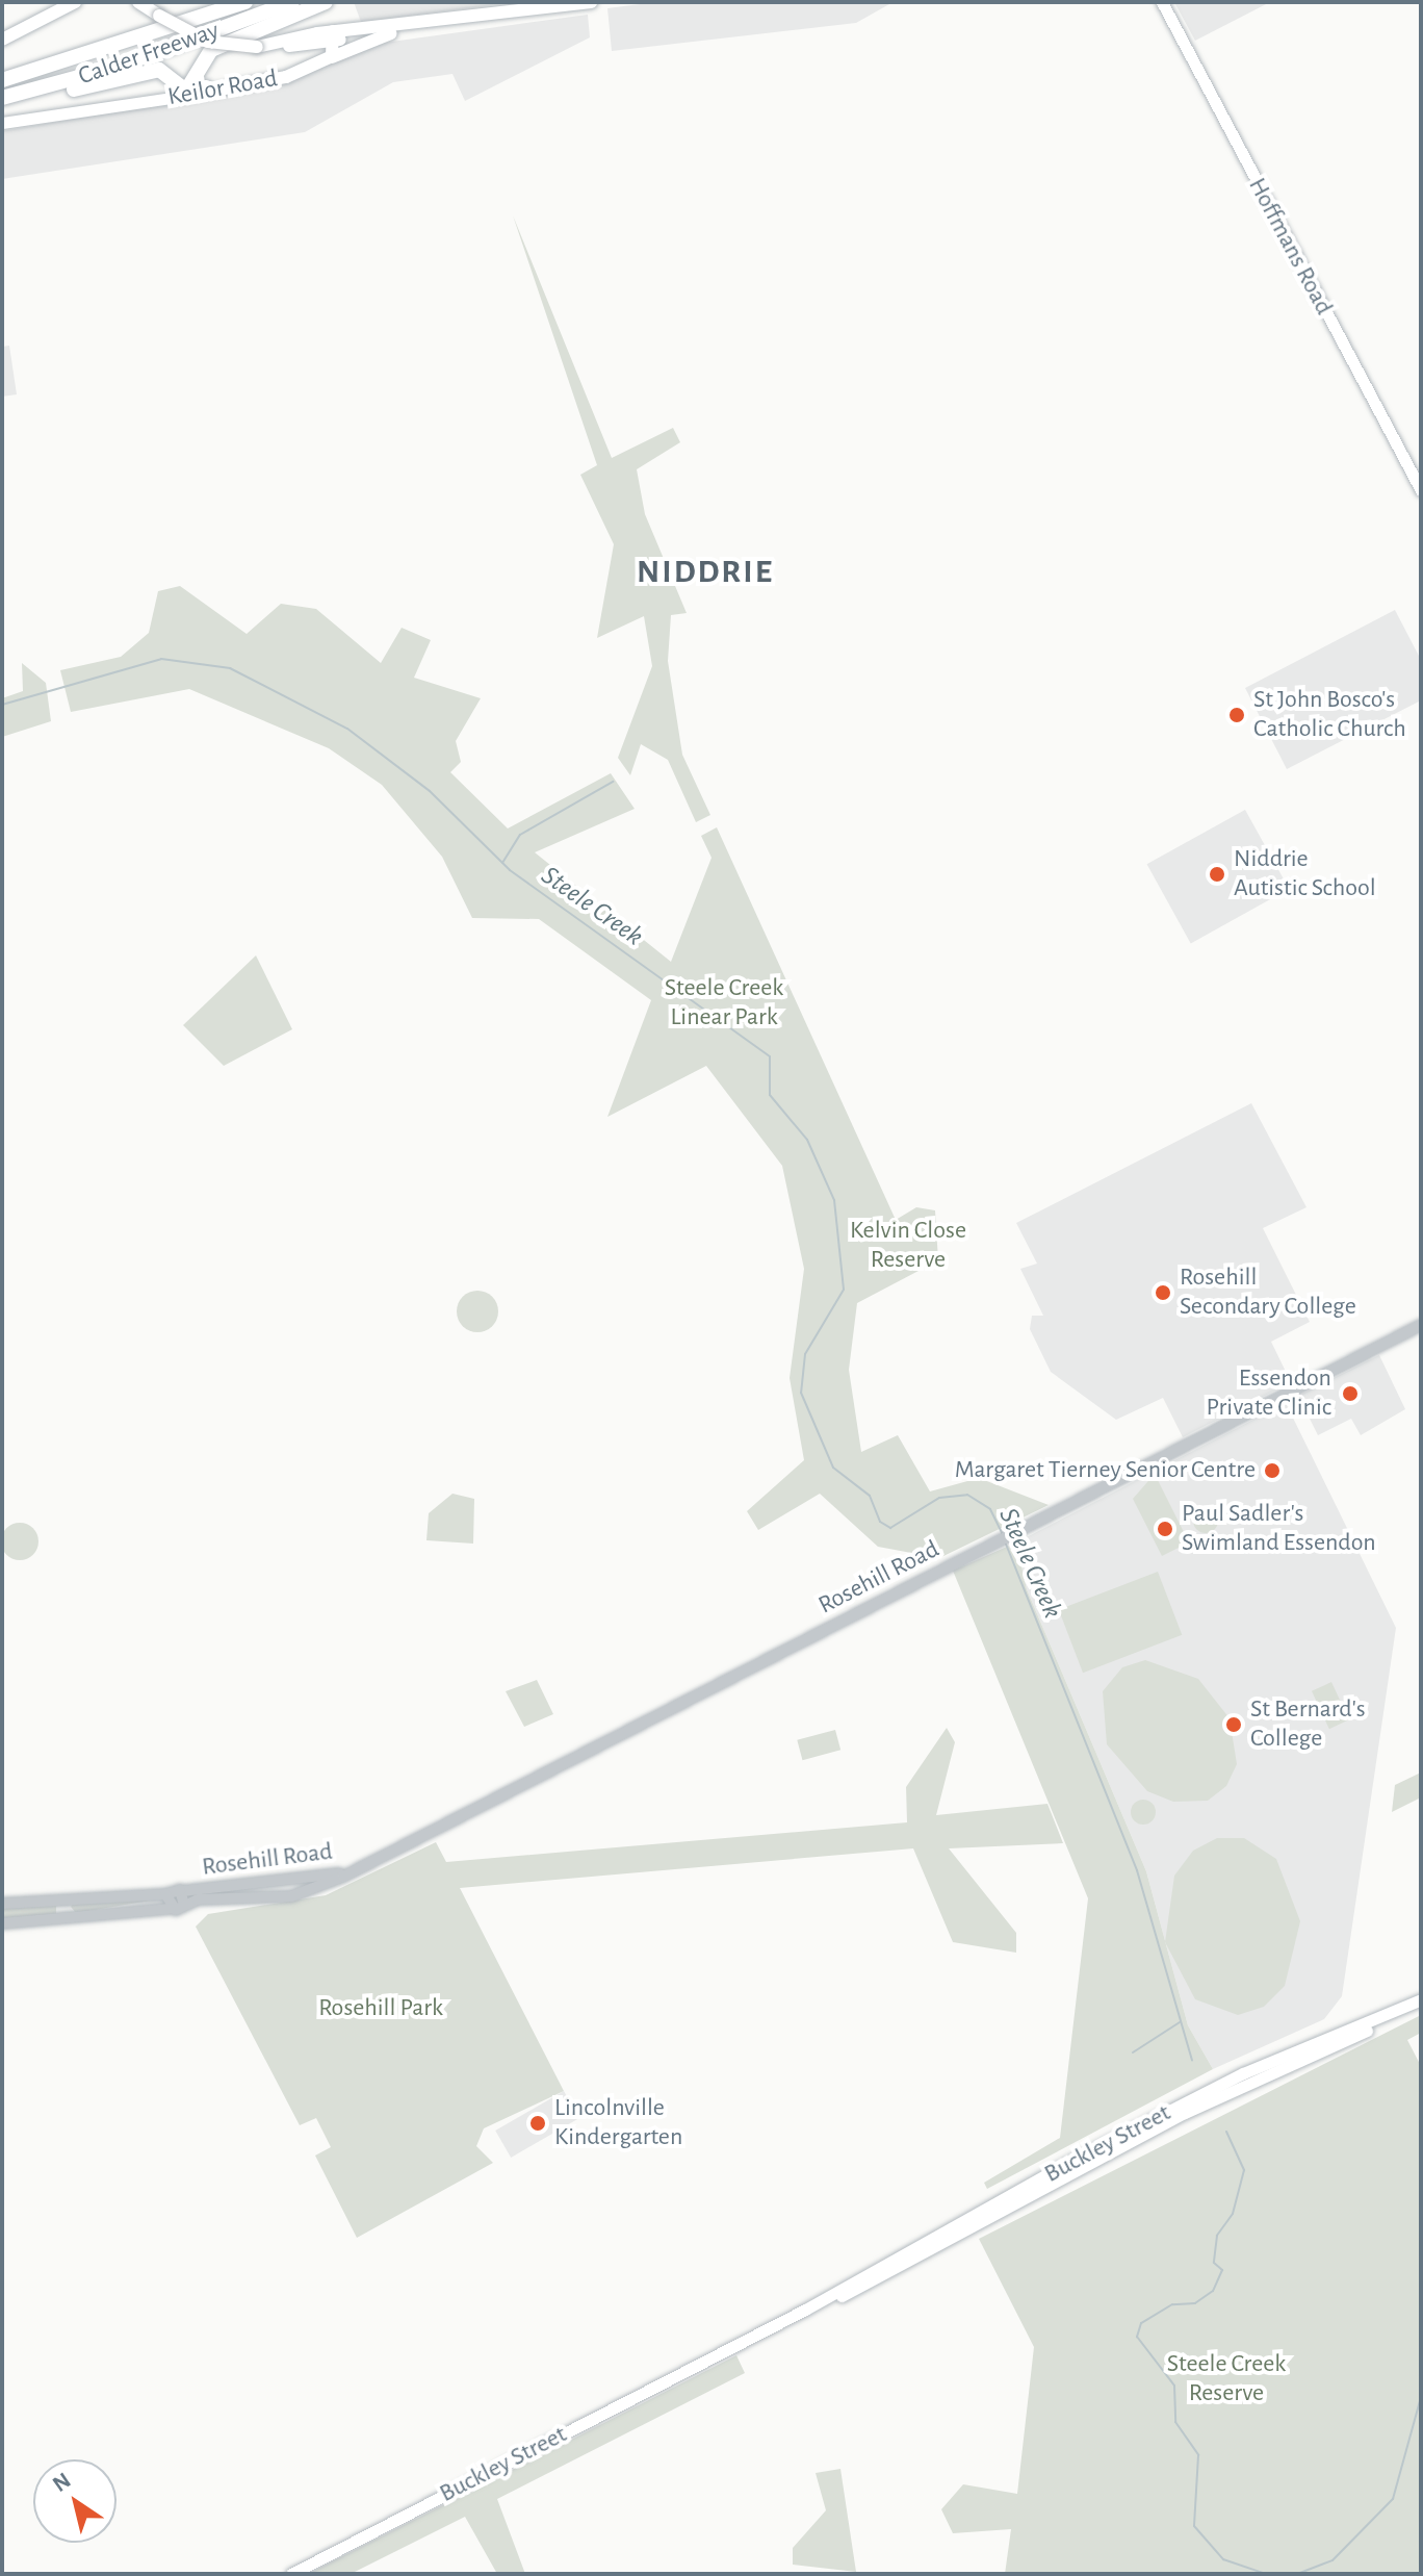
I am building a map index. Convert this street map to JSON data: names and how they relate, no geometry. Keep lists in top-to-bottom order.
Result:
{
  "streets": {
    "highway": ["Calder Freeway"],
    "main road": ["Keilor Road", "Hoffmans Road", "Buckley Street"],
    "street": ["Rosehill Road"]
  },
  "districts": ["NIDDRIE"],
  "water": ["Steele Creek"],
  "parks": [
    "Steele Creek Linear Park",
    "Kelvin Close Reserve",
    "Rosehill Park",
    "Steele Creek Reserve"
  ],
  "places": [
    "St John Bosco's Catholic Church",
    "Niddrie Autistic School",
    "Rosehill Secondary College",
    "Essendon Private Clinic",
    "Margaret Tierney Senior Centre",
    "Paul Sadler's Swimland Essendon",
    "St Bernard's College",
    "Lincolnville Kindergarten"
  ],
  "north": "top left"
}
